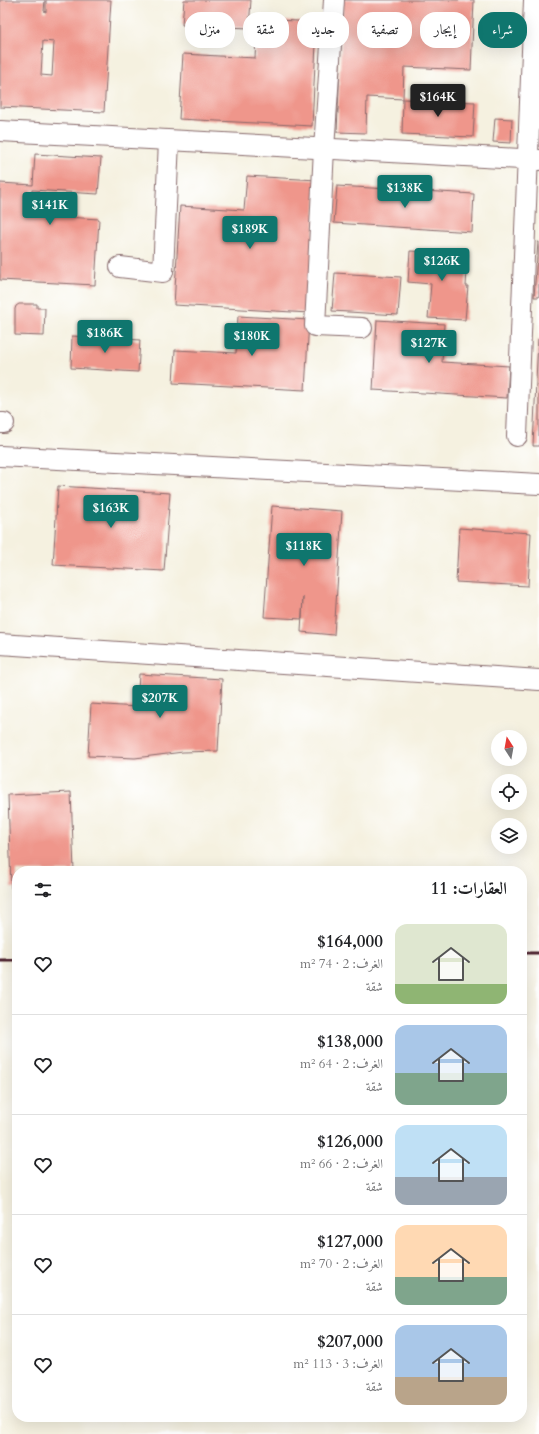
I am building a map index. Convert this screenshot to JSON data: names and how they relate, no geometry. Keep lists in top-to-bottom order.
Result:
{
  "north": "top",
  "page": {
    "chip": [
      "شراء",
      "إيجار",
      "تصفية",
      "جديد",
      "شقة",
      "منزل"
    ],
    "price": [
      "$164K",
      "$138K",
      "$141K",
      "$189K",
      "$126K",
      "$186K",
      "$180K",
      "$127K",
      "$163K",
      "$118K",
      "$207K"
    ],
    "heading": "العقارات: 11",
    "list": [
      {
        "name": "$164,000",
        "note": "الغرف: 2 · 74 m² · شقة"
      },
      {
        "name": "$138,000",
        "note": "الغرف: 2 · 64 m² · شقة"
      },
      {
        "name": "$126,000",
        "note": "الغرف: 2 · 66 m² · شقة"
      },
      {
        "name": "$127,000",
        "note": "الغرف: 2 · 70 m² · شقة"
      },
      {
        "name": "$207,000",
        "note": "الغرف: 3 · 113 m² · شقة"
      }
    ]
  }
}
